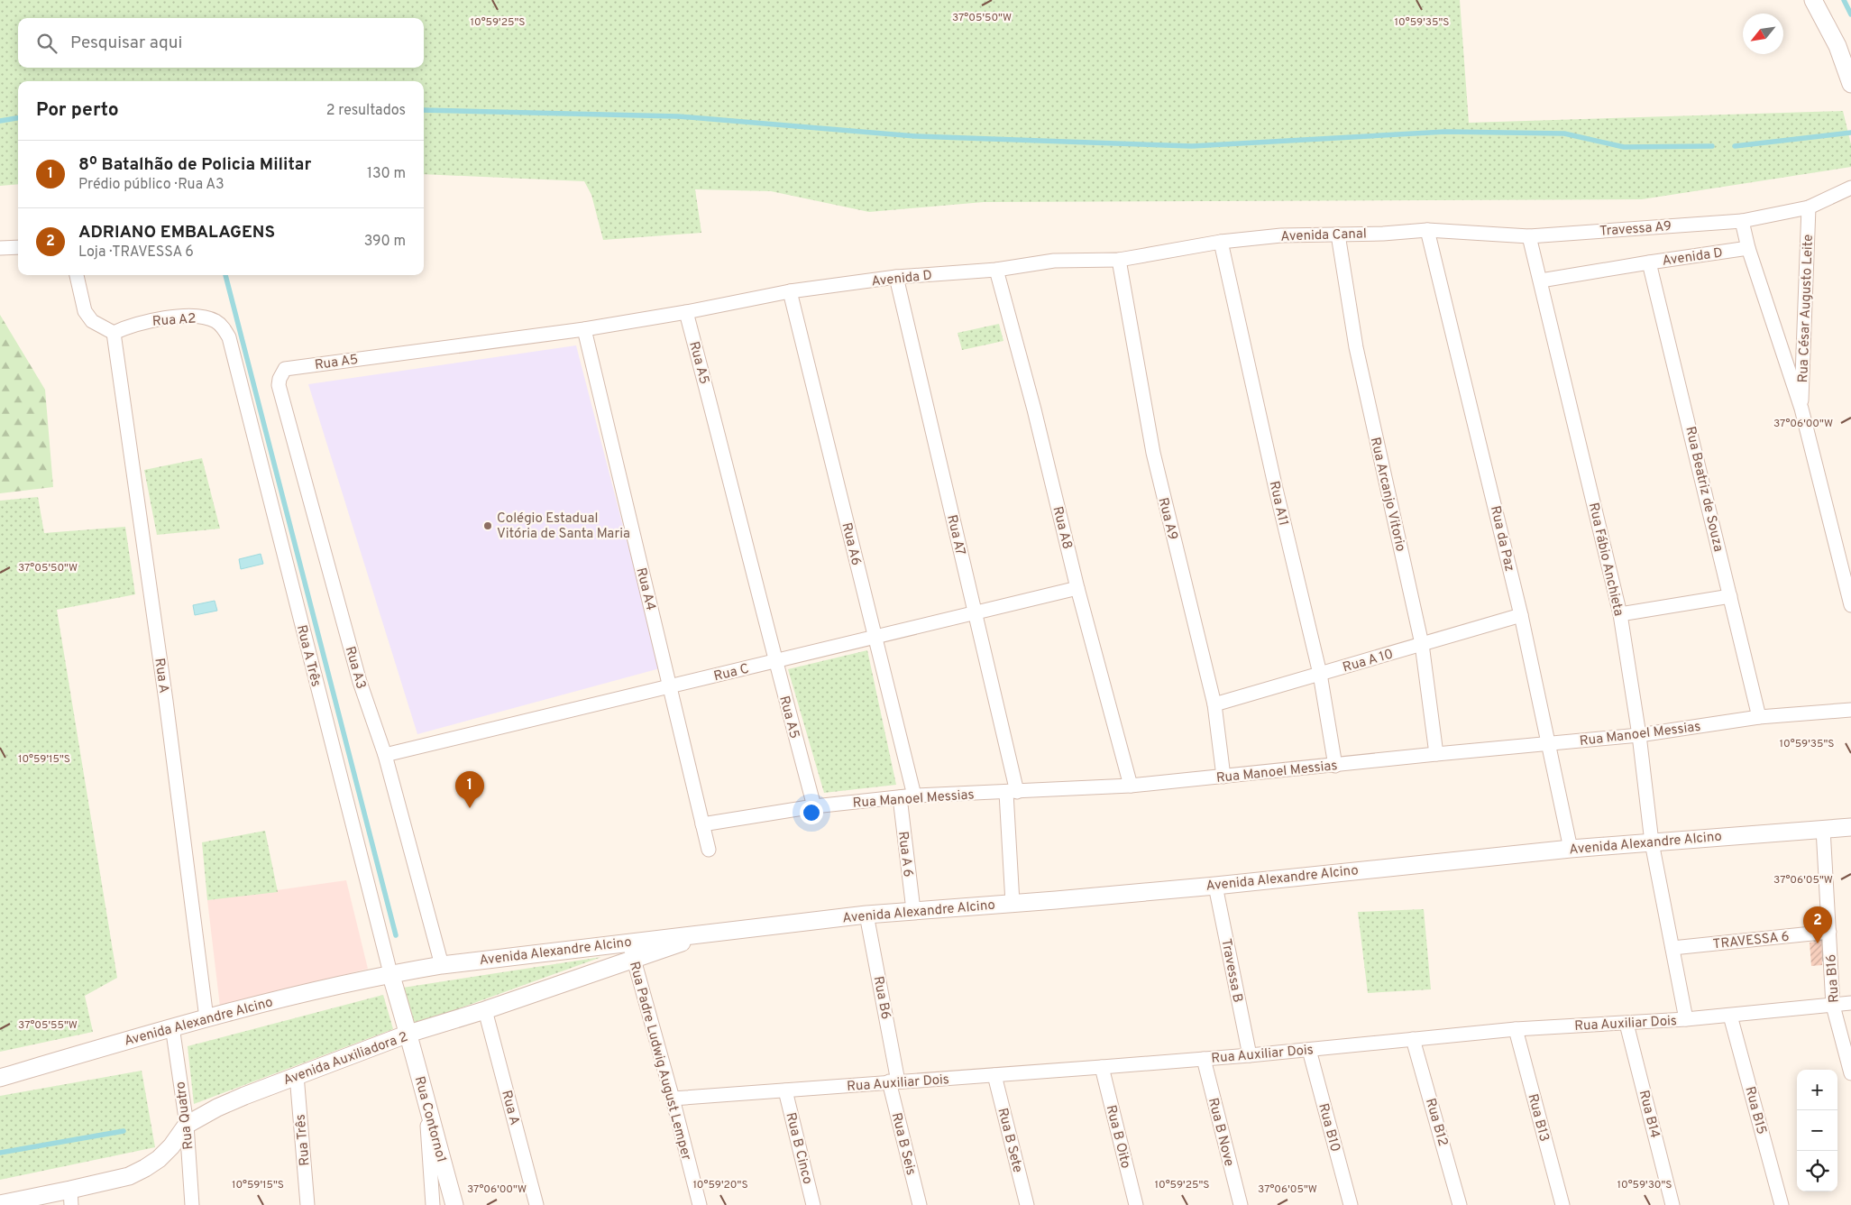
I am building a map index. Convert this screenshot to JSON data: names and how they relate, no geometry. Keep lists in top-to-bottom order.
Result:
{
  "streets": {
    "street": [
      "Travessa A9",
      "Avenida Canal",
      "Avenida D",
      "Rua César Augusto Leite",
      "Rua A2",
      "Rua A5",
      "Rua Beatriz de Souza",
      "Rua Arcanjo Vitorio",
      "Rua A11",
      "Rua A9",
      "Rua A8",
      "Rua A7",
      "Rua da Paz",
      "Rua A6",
      "Rua Fábio Anchieta",
      "Rua A4",
      "Rua A Três",
      "Rua A 10",
      "Rua A3",
      "Rua C",
      "Rua A",
      "Rua Manoel Messias",
      "Avenida Alexandre Alcino",
      "Rua A 6",
      "TRAVESSA 6",
      "Travessa B",
      "Rua B16",
      "Rua B6",
      "Rua Auxiliar Dois",
      "Avenida Auxiliadora 2",
      "Rua Padre Ludwig August Lemper",
      "Rua B15",
      "Rua B14",
      "Rua Quatro",
      "Rua B13",
      "Rua Contorno1",
      "Rua B12",
      "Rua B10",
      "Rua B Nove",
      "Rua B Oito",
      "Rua Três",
      "Rua B Sete",
      "Rua B Seis",
      "Rua B Cinco"
    ]
  },
  "crossings": [
    ["Travessa A9", "Avenida Canal"],
    ["Avenida Canal", "Avenida D"],
    ["Avenida Canal", "Rua Arcanjo Vitorio"],
    ["Avenida Canal", "Rua A11"],
    ["Avenida Canal", "Rua A9"],
    ["Avenida Canal", "Rua da Paz"],
    ["Avenida D", "Rua César Augusto Leite"],
    ["Avenida D", "Rua A5"],
    ["Avenida D", "Rua Beatriz de Souza"],
    ["Avenida D", "Rua A9"],
    ["Avenida D", "Rua A8"],
    ["Avenida D", "Rua A7"],
    ["Avenida D", "Rua A6"],
    ["Avenida D", "Rua Fábio Anchieta"],
    ["Rua A2", "Rua A Três"],
    ["Rua A2", "Rua A"],
    ["Rua A5", "Rua A4"],
    ["Rua A5", "Rua A3"],
    ["Rua A5", "Rua C"],
    ["Rua A5", "Rua Manoel Messias"],
    ["Rua Beatriz de Souza", "Rua Manoel Messias"],
    ["Rua Arcanjo Vitorio", "Rua A 10"],
    ["Rua Arcanjo Vitorio", "Rua Manoel Messias"],
    ["Rua A11", "Rua A 10"],
    ["Rua A11", "Rua Manoel Messias"],
    ["Rua A9", "Rua A 10"],
    ["Rua A9", "Rua Manoel Messias"],
    ["Rua A8", "Rua C"],
    ["Rua A8", "Rua Manoel Messias"],
    ["Rua A7", "Rua C"],
    ["Rua A7", "Rua Manoel Messias"],
    ["Rua A7", "Avenida Alexandre Alcino"],
    ["Rua da Paz", "Rua A 10"],
    ["Rua da Paz", "Rua Manoel Messias"],
    ["Rua da Paz", "Avenida Alexandre Alcino"],
    ["Rua A6", "Rua C"],
    ["Rua A6", "Rua Manoel Messias"],
    ["Rua Fábio Anchieta", "Rua Manoel Messias"],
    ["Rua Fábio Anchieta", "Avenida Alexandre Alcino"],
    ["Rua Fábio Anchieta", "TRAVESSA 6"],
    ["Rua Fábio Anchieta", "Rua Auxiliar Dois"],
    ["Rua A4", "Rua C"],
    ["Rua A4", "Rua Manoel Messias"],
    ["Rua A Três", "Avenida Alexandre Alcino"],
    ["Rua A Três", "Rua Contorno1"],
    ["Rua A3", "Rua C"],
    ["Rua A3", "Avenida Alexandre Alcino"],
    ["Rua A", "Avenida Alexandre Alcino"],
    ["Rua A", "Avenida Auxiliadora 2"],
    ["Rua Manoel Messias", "Rua A 6"],
    ["Avenida Alexandre Alcino", "Rua A 6"],
    ["Avenida Alexandre Alcino", "Travessa B"],
    ["Avenida Alexandre Alcino", "Rua B16"],
    ["Avenida Alexandre Alcino", "Rua B6"],
    ["Avenida Alexandre Alcino", "Avenida Auxiliadora 2"],
    ["Avenida Alexandre Alcino", "Rua Padre Ludwig August Lemper"],
    ["Avenida Alexandre Alcino", "Rua Quatro"],
    ["Avenida Alexandre Alcino", "Rua Contorno1"],
    ["TRAVESSA 6", "Rua B16"],
    ["Travessa B", "Rua Auxiliar Dois"],
    ["Rua B16", "Rua Auxiliar Dois"],
    ["Rua B6", "Rua Auxiliar Dois"],
    ["Rua B6", "Rua B Seis"],
    ["Rua Auxiliar Dois", "Rua Padre Ludwig August Lemper"],
    ["Rua Auxiliar Dois", "Rua B15"],
    ["Rua Auxiliar Dois", "Rua B14"],
    ["Rua Auxiliar Dois", "Rua B13"],
    ["Rua Auxiliar Dois", "Rua B12"],
    ["Rua Auxiliar Dois", "Rua B10"],
    ["Rua Auxiliar Dois", "Rua B Nove"],
    ["Rua Auxiliar Dois", "Rua B Oito"],
    ["Rua Auxiliar Dois", "Rua B Sete"],
    ["Rua Auxiliar Dois", "Rua B Seis"],
    ["Rua Auxiliar Dois", "Rua B Cinco"],
    ["Avenida Auxiliadora 2", "Rua Padre Ludwig August Lemper"],
    ["Avenida Auxiliadora 2", "Rua Quatro"],
    ["Avenida Auxiliadora 2", "Rua Contorno1"],
    ["Avenida Auxiliadora 2", "Rua Três"]
  ],
  "places": ["Colégio Estadual Vitória de Santa Maria"],
  "north": "bottom left",
  "page": {
    "search": "Pesquisar aqui",
    "heading": ["Por perto", "2 resultados"],
    "list": [
      {
        "mark": "1",
        "name": "8º Batalhão de Policia Militar",
        "note": "Prédio público · Rua A3",
        "value": "130 m"
      },
      {
        "mark": "2",
        "name": "ADRIANO EMBALAGENS",
        "note": "Loja · TRAVESSA 6",
        "value": "390 m"
      }
    ],
    "pins": ["1", "2"],
    "map_buttons": ["+", "−"]
  },
  "coordinates": [
    "37°05'50\"W",
    "10°59'25\"S",
    "10°59'35\"S",
    "37°06'00\"W",
    "10°59'15\"S",
    "37°06'05\"W",
    "37°05'55\"W",
    "10°59'20\"S",
    "10°59'30\"S"
  ]
}
